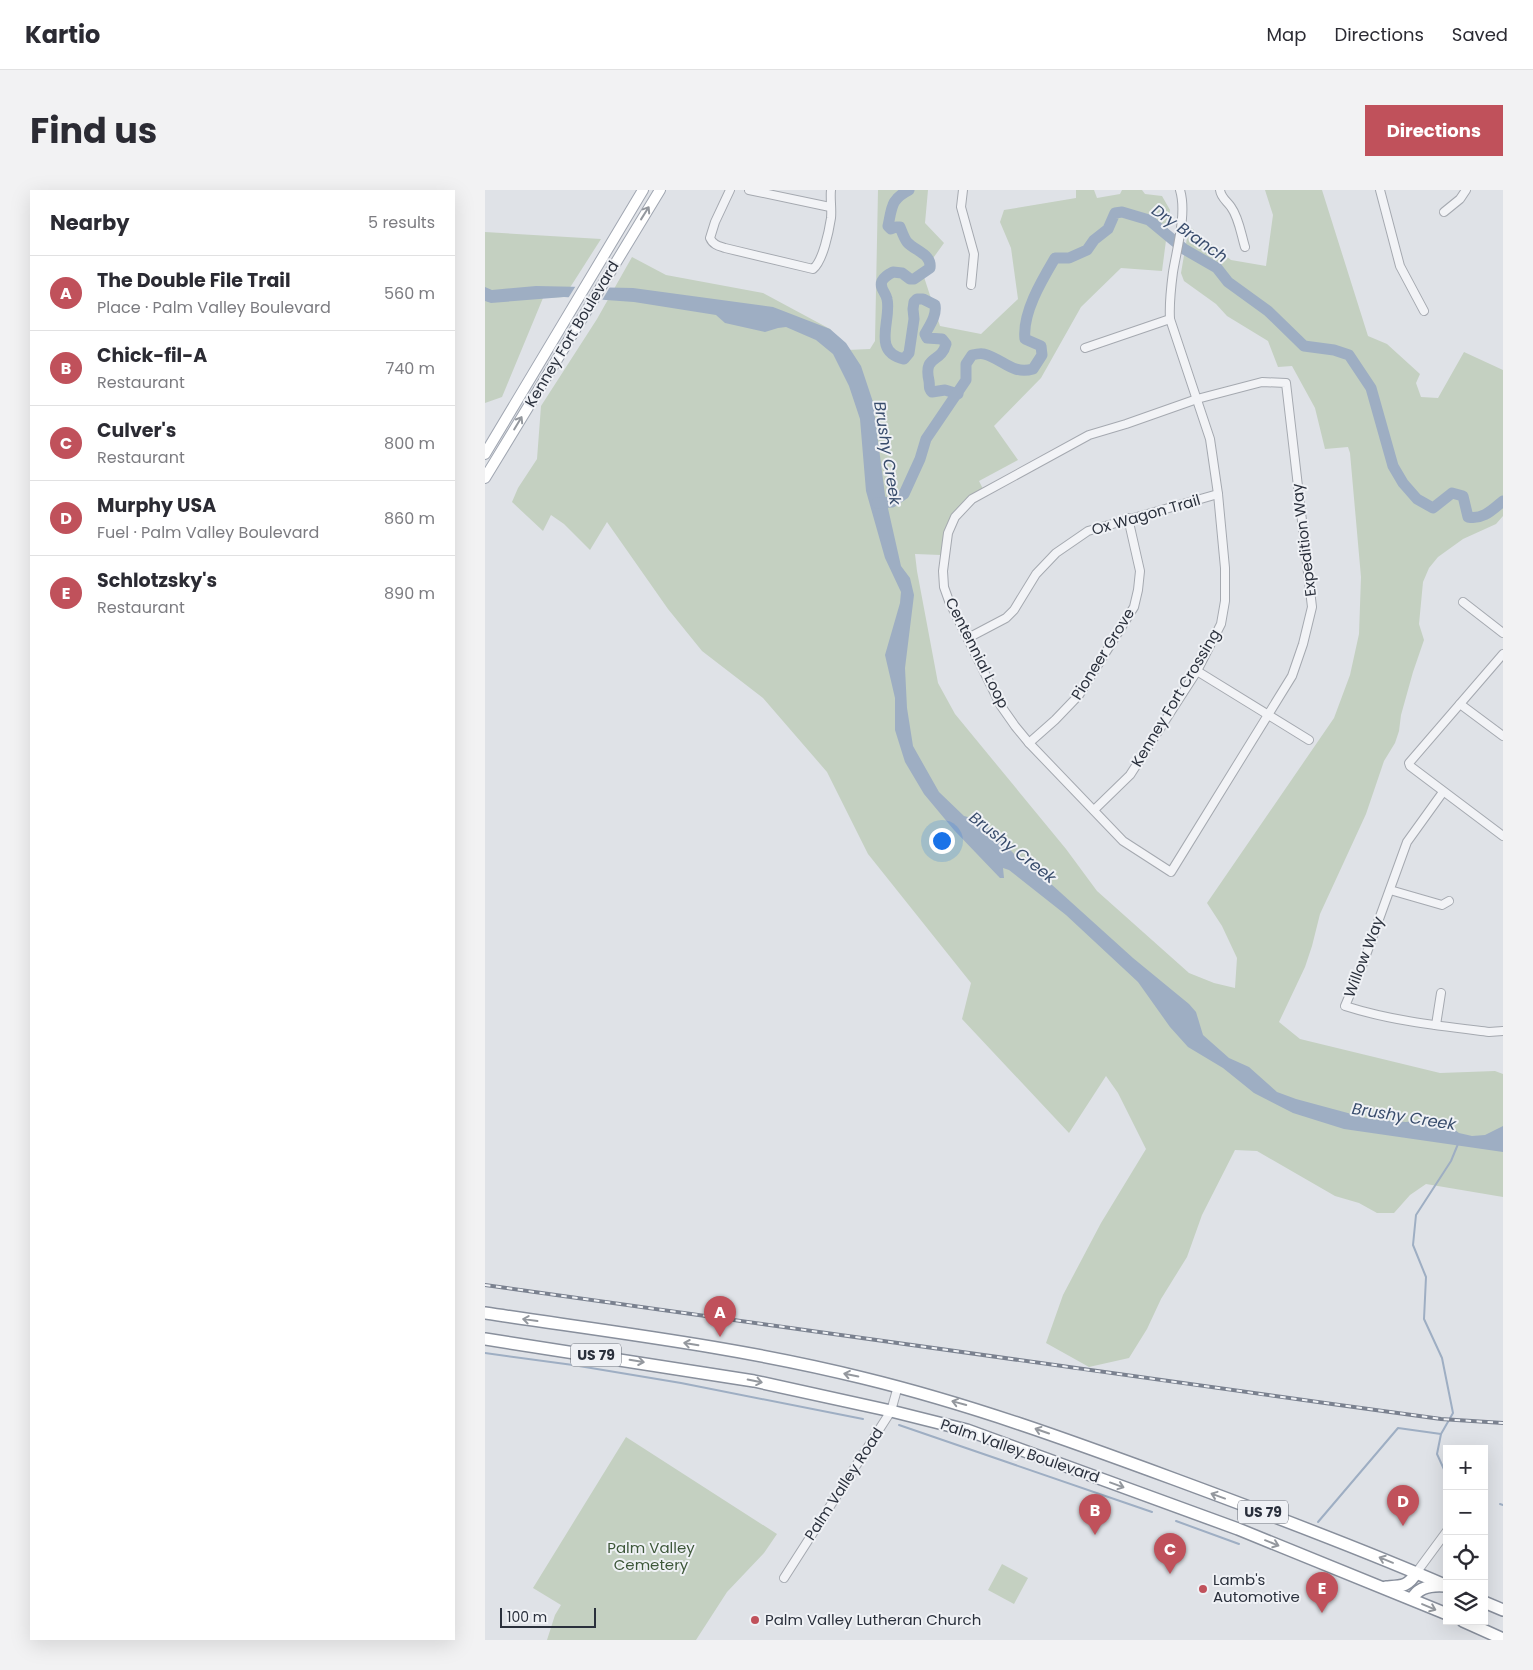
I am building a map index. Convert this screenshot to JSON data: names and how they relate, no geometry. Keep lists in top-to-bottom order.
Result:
{
  "streets": {
    "highway": ["US 79", "Palm Valley Boulevard"],
    "main road": ["Kenney Fort Boulevard"],
    "street": [
      "Ox Wagon Trail",
      "Expedition Way",
      "Centennial Loop",
      "Pioneer Grove",
      "Kenney Fort Crossing",
      "Willow Way",
      "Palm Valley Road"
    ]
  },
  "crossings": [
    ["Ox Wagon Trail", "Centennial Loop"],
    ["Ox Wagon Trail", "Pioneer Grove"],
    ["Ox Wagon Trail", "Kenney Fort Crossing"],
    ["Expedition Way", "Centennial Loop"],
    ["Expedition Way", "Kenney Fort Crossing"],
    ["Centennial Loop", "Pioneer Grove"],
    ["Centennial Loop", "Kenney Fort Crossing"],
    ["Palm Valley Boulevard", "Palm Valley Road"]
  ],
  "water": ["Dry Branch", "Brushy Creek"],
  "parks": ["Palm Valley Cemetery"],
  "places": ["Lamb's Automotive", "Palm Valley Lutheran Church"],
  "scale_bar": "100 m",
  "page": {
    "header": "Kartio",
    "nav": ["Map", "Directions", "Saved"],
    "title": "Find us",
    "buttons": "Directions",
    "heading": ["Nearby", "5 results"],
    "list": [
      {
        "mark": "A",
        "name": "The Double File Trail",
        "note": "Place · Palm Valley Boulevard",
        "value": "560 m"
      },
      {
        "mark": "B",
        "name": "Chick-fil-A",
        "note": "Restaurant",
        "value": "740 m"
      },
      {
        "mark": "C",
        "name": "Culver's",
        "note": "Restaurant",
        "value": "800 m"
      },
      {
        "mark": "D",
        "name": "Murphy USA",
        "note": "Fuel · Palm Valley Boulevard",
        "value": "860 m"
      },
      {
        "mark": "E",
        "name": "Schlotzsky's",
        "note": "Restaurant",
        "value": "890 m"
      }
    ],
    "pins": [
      "A",
      "D",
      "B",
      "C",
      "E"
    ],
    "map_buttons": ["+", "−"],
    "scale": "100 m"
  }
}
